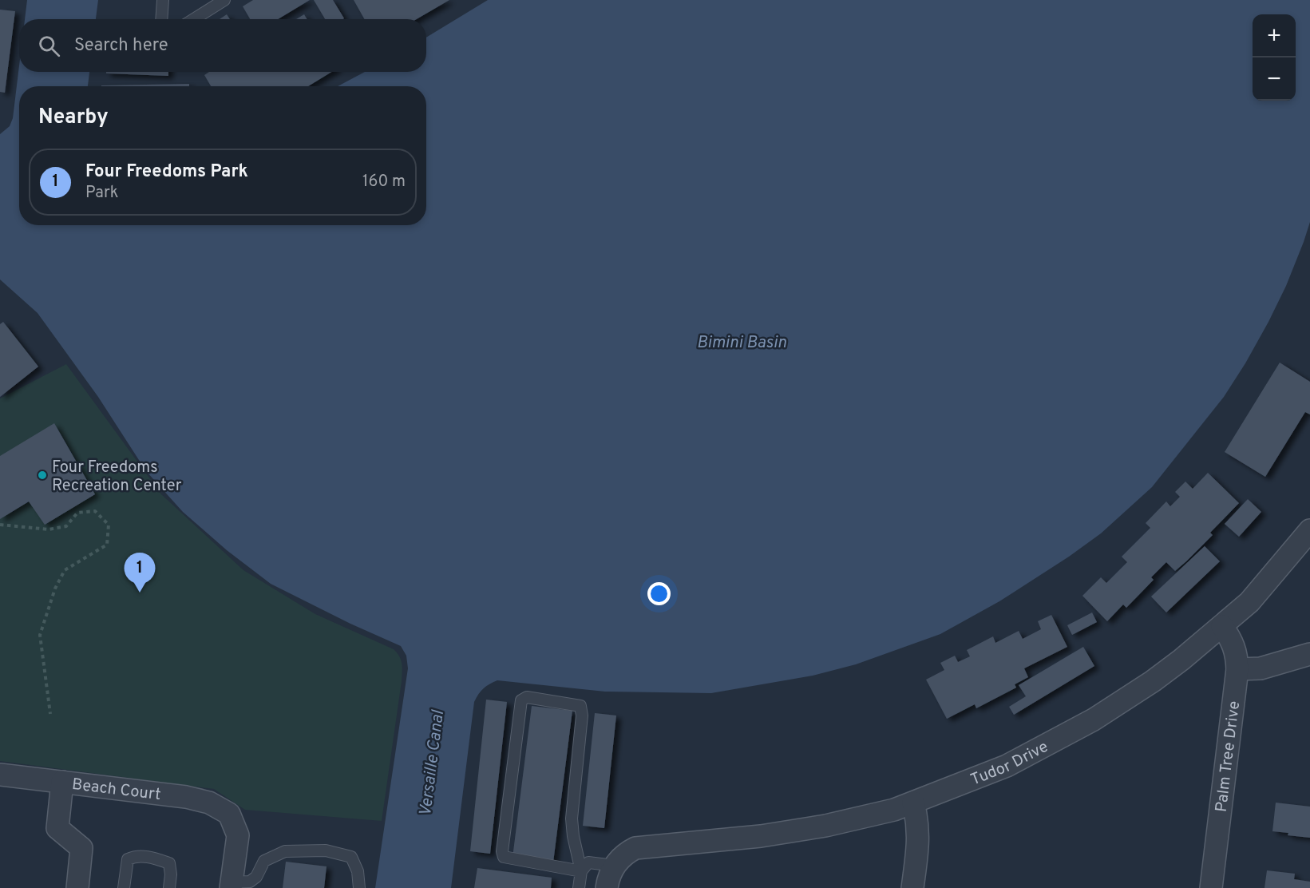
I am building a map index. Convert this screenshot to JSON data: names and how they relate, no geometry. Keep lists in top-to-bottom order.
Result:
{
  "streets": {
    "street": ["Palm Tree Drive", "Tudor Drive", "Beach Court"]
  },
  "crossings": [
    ["Palm Tree Drive", "Tudor Drive"]
  ],
  "water": ["Bimini Basin", "Versaille Canal"],
  "places": ["Four Freedoms Recreation Center"],
  "page": {
    "map_buttons": ["+", "−"],
    "search": "Search here",
    "heading": "Nearby",
    "list": [
      {
        "mark": "1",
        "name": "Four Freedoms Park",
        "note": "Park",
        "value": "160 m"
      }
    ],
    "pins": "1"
  }
}
